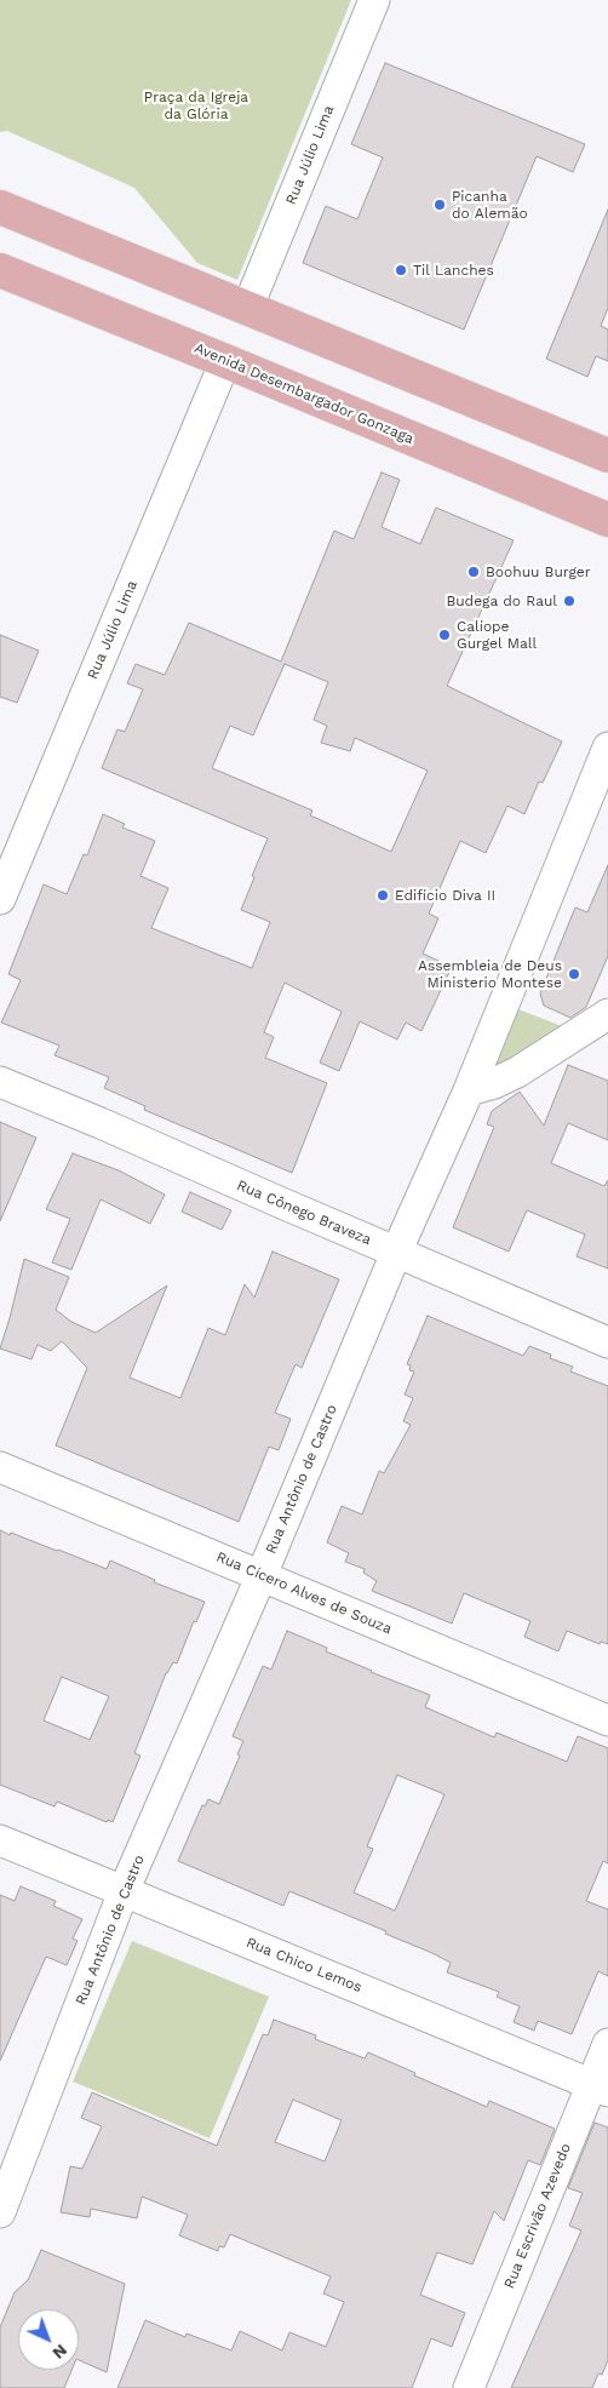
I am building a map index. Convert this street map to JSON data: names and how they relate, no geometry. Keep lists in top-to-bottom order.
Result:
{
  "streets": {
    "main road": ["Avenida Desembargador Gonzaga"],
    "street": [
      "Rua Júlio Lima",
      "Rua Cônego Braveza",
      "Rua Antônio de Castro",
      "Rua Cícero Alves de Souza",
      "Rua Chico Lemos",
      "Rua Escrivão Azevedo"
    ]
  },
  "crossings": [
    ["Rua Júlio Lima", "Avenida Desembargador Gonzaga"],
    ["Rua Cônego Braveza", "Rua Antônio de Castro"],
    ["Rua Antônio de Castro", "Rua Cícero Alves de Souza"],
    ["Rua Antônio de Castro", "Rua Chico Lemos"],
    ["Rua Chico Lemos", "Rua Escrivão Azevedo"]
  ],
  "parks": ["Praça da Igreja da Glória"],
  "places": [
    "Picanha do Alemão",
    "Til Lanches",
    "Boohuu Burger",
    "Budega do Raul",
    "Calíope Gurgel Mall",
    "Edifício Diva II",
    "Assembleia de Deus Ministerio Montese"
  ],
  "north": "bottom right"
}
